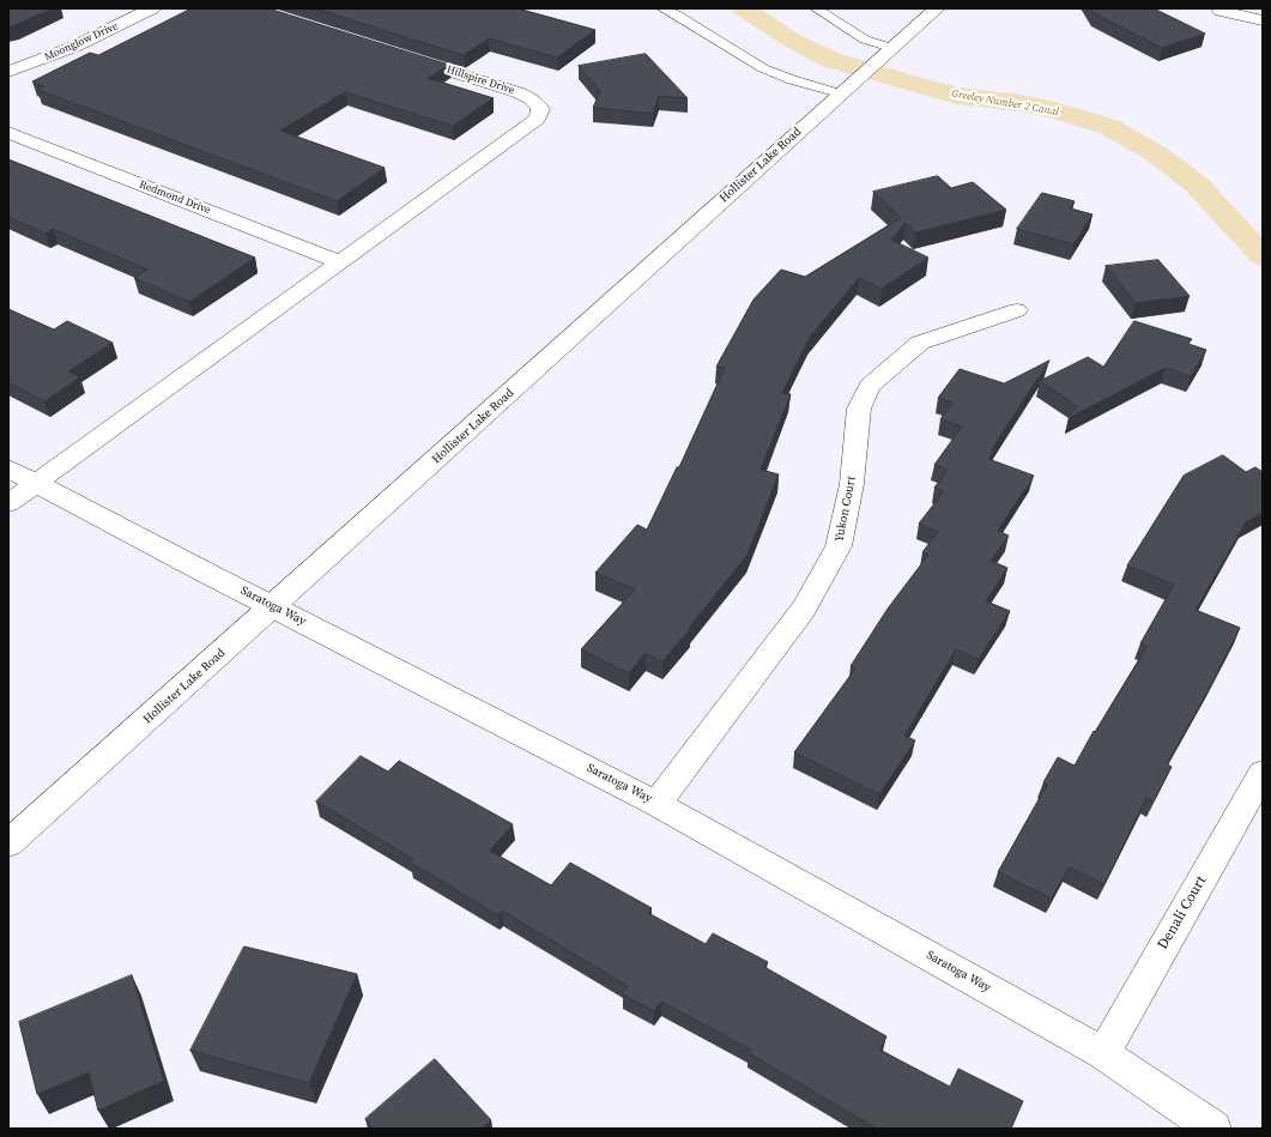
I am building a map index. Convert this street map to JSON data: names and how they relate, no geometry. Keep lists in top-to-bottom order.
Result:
{
  "streets": {
    "street": [
      "Moonglow Drive",
      "Hillspire Drive",
      "Hollister Lake Road",
      "Redmond Drive",
      "Yukon Court",
      "Saratoga Way",
      "Denali Court"
    ]
  },
  "crossings": [
    ["Hillspire Drive", "Redmond Drive"],
    ["Hollister Lake Road", "Saratoga Way"],
    ["Yukon Court", "Saratoga Way"],
    ["Saratoga Way", "Denali Court"]
  ],
  "water": ["Greeley Number 2 Canal"]
}
